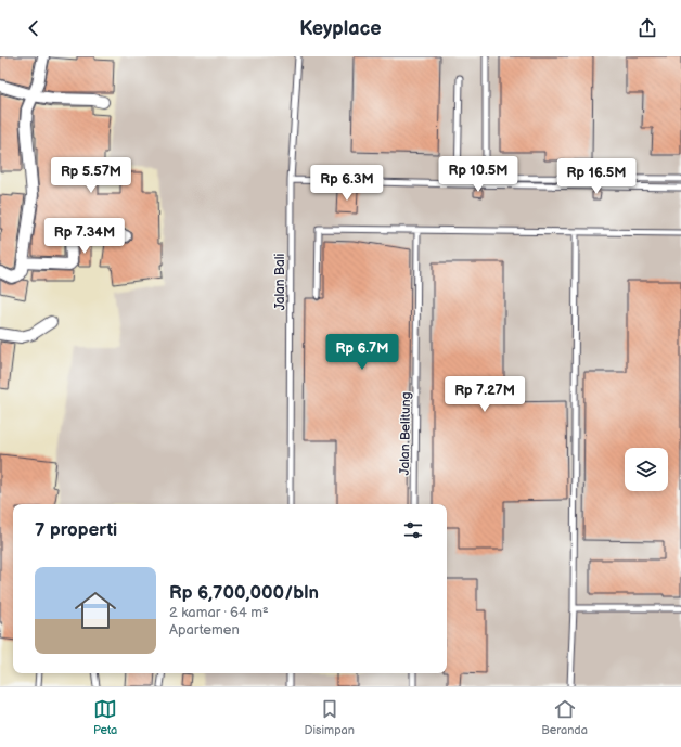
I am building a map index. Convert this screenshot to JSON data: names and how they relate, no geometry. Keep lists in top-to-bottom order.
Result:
{
  "streets": {
    "lane": ["Jalan Bali", "Jalan Belitung"]
  },
  "page": {
    "header": "Keyplace",
    "price": [
      "Rp 10.5M",
      "Rp 5.57M",
      "Rp 16.5M",
      "Rp 6.3M",
      "Rp 7.34M",
      "Rp 6.7M",
      "Rp 7.27M"
    ],
    "heading": "7 properti",
    "list": [
      {
        "name": "Rp 6,700,000/bln",
        "note": "2 kamar · 64 m² · Apartemen"
      }
    ],
    "tabs": ["Peta", "Disimpan", "Beranda"]
  }
}
